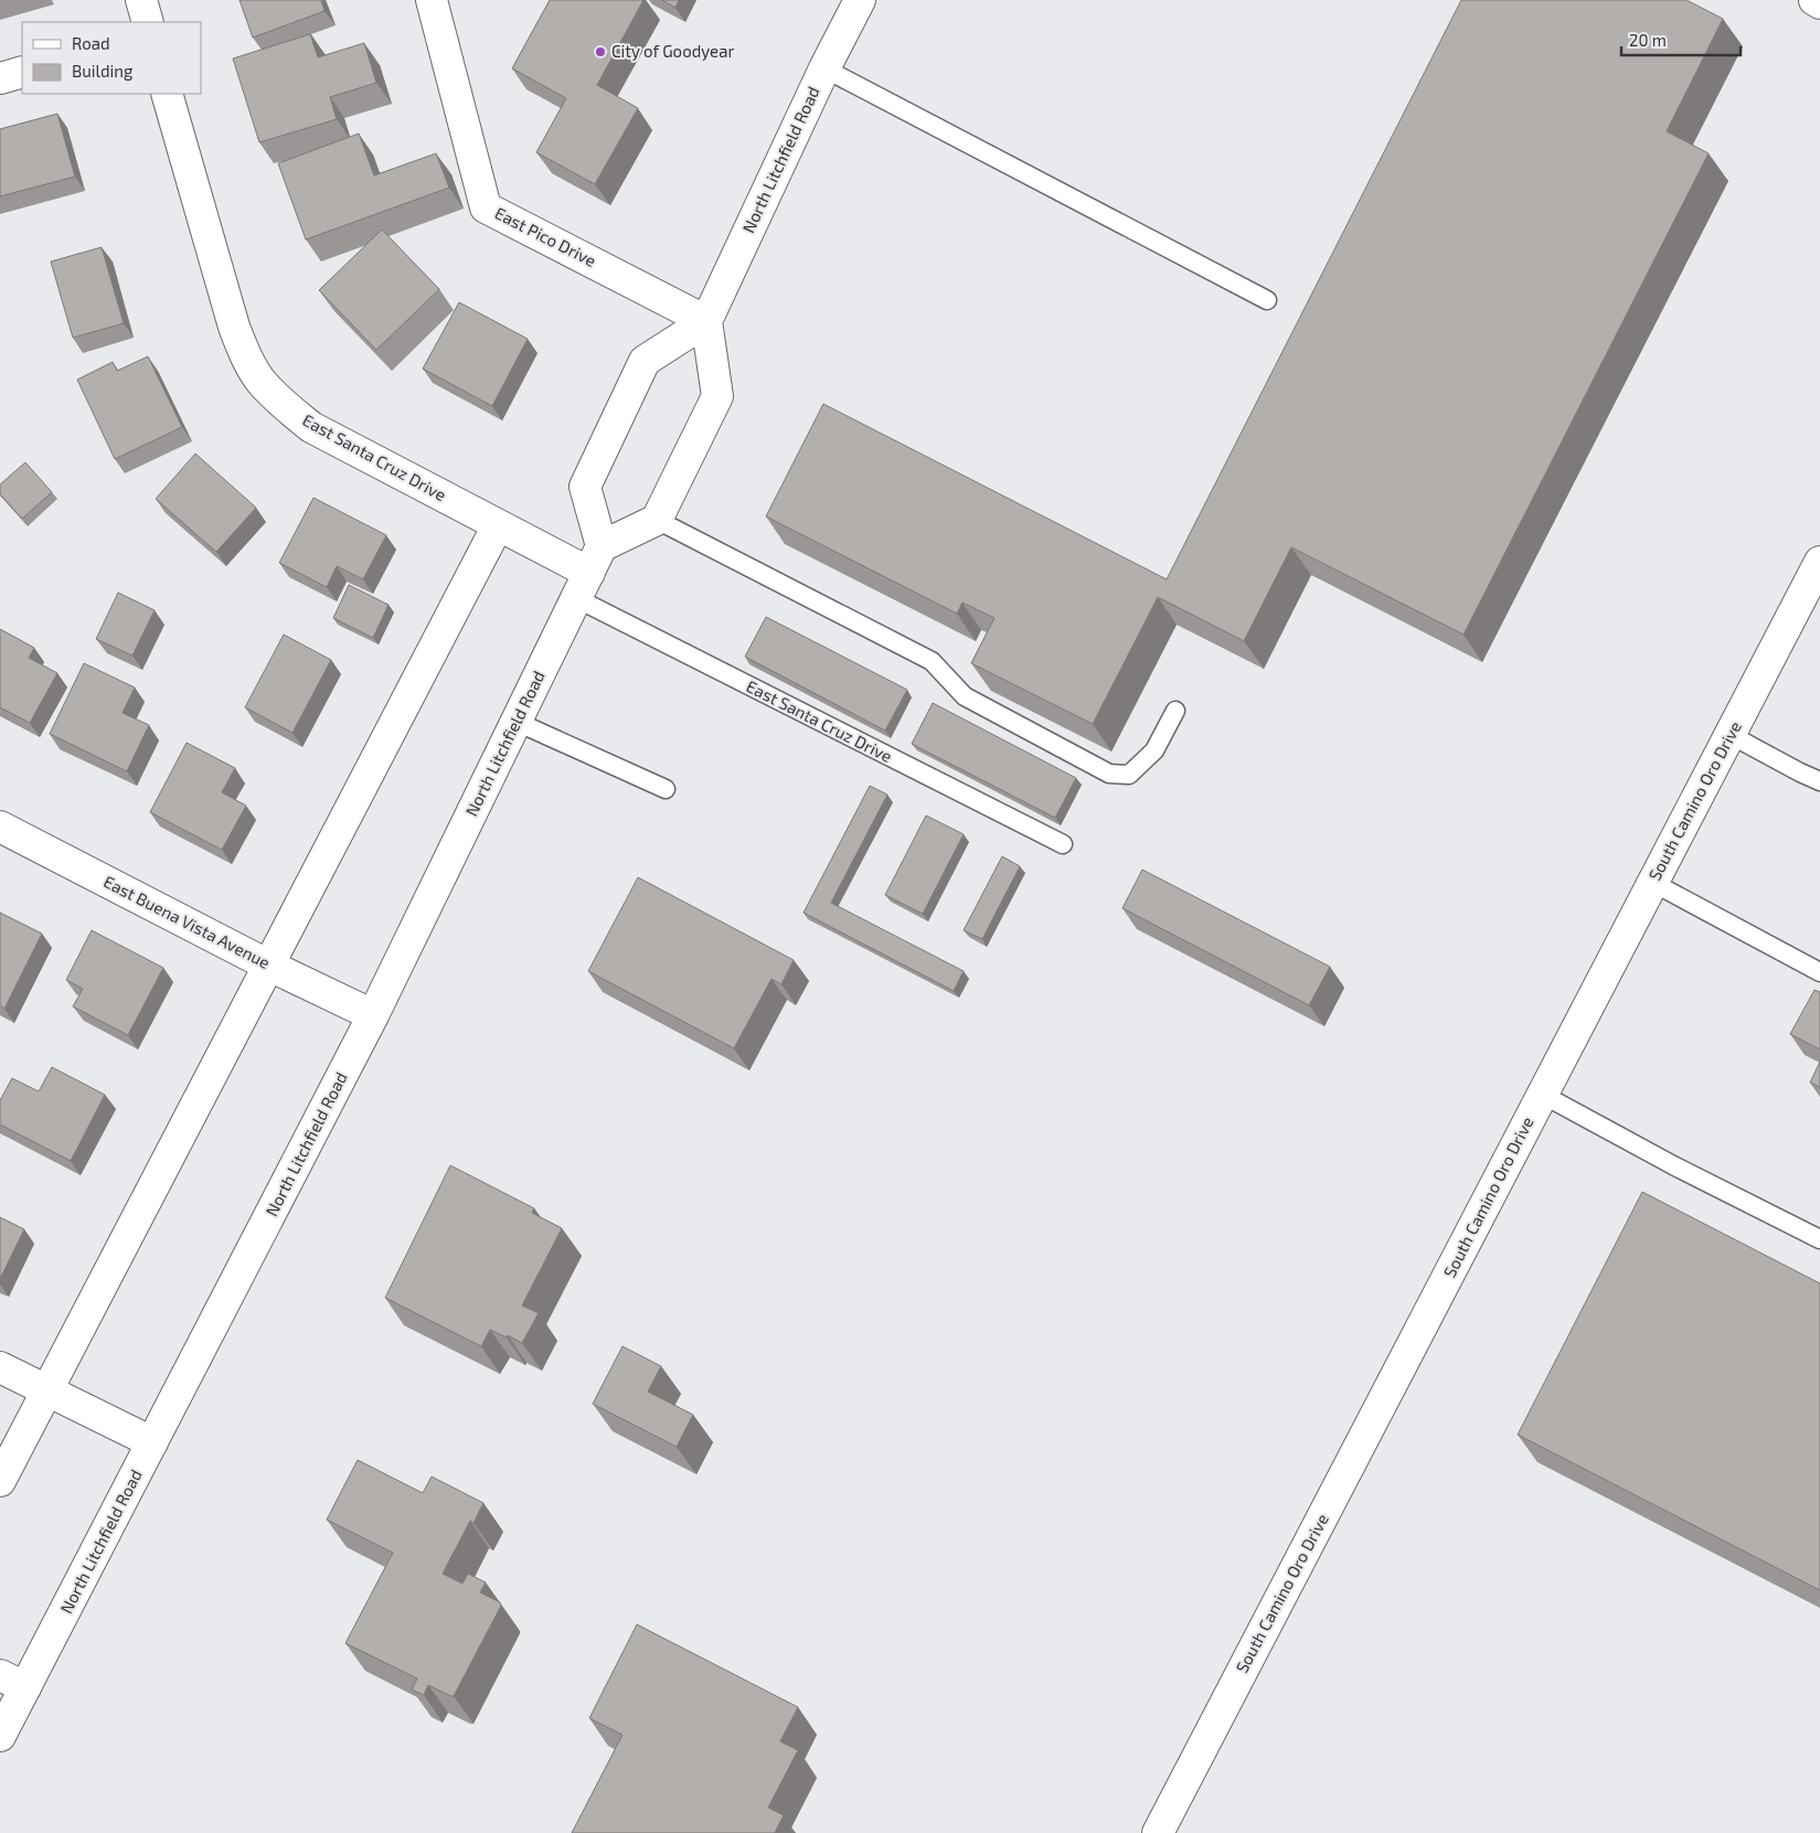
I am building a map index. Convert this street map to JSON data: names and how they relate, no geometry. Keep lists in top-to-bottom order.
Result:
{
  "streets": {
    "street": [
      "North Litchfield Road",
      "East Pico Drive",
      "East Santa Cruz Drive",
      "South Camino Oro Drive",
      "East Buena Vista Avenue"
    ]
  },
  "crossings": [
    ["North Litchfield Road", "East Pico Drive"],
    ["North Litchfield Road", "East Santa Cruz Drive"],
    ["North Litchfield Road", "East Buena Vista Avenue"]
  ],
  "places": ["City of Goodyear"],
  "legend": ["Road", "Building"],
  "scale_bar": "20 m"
}
